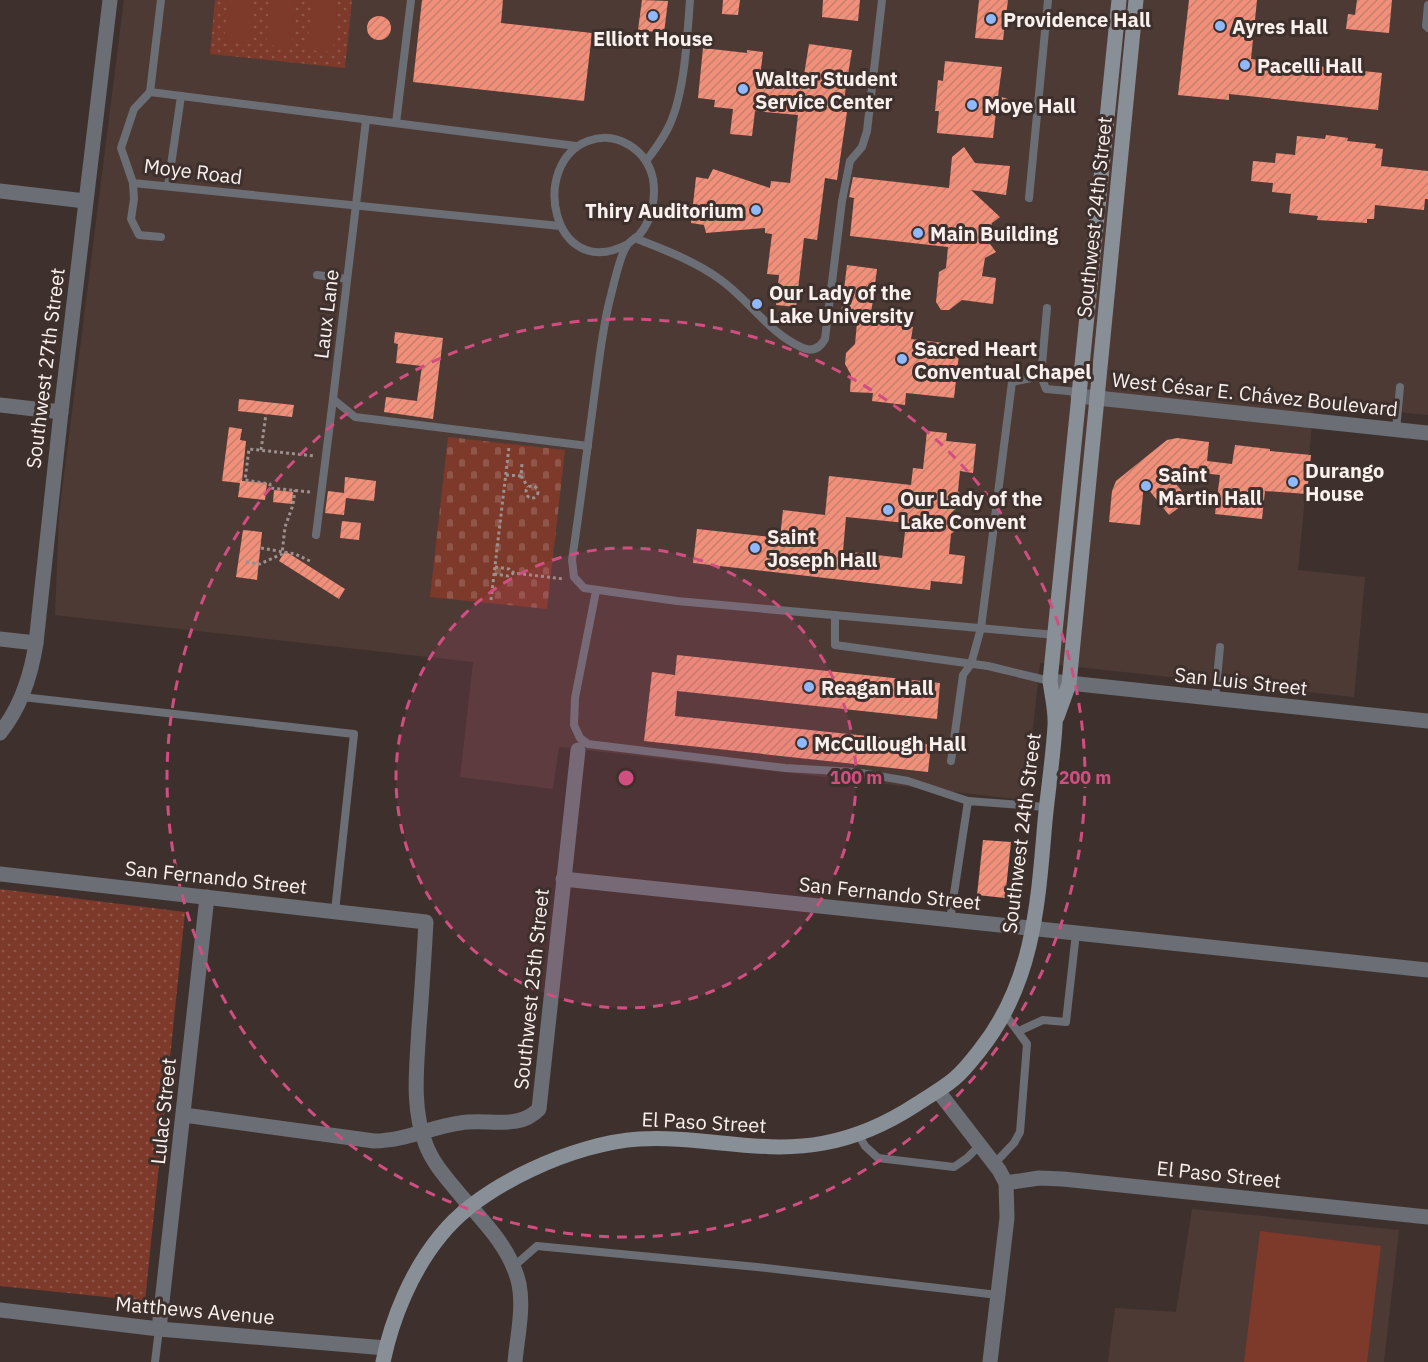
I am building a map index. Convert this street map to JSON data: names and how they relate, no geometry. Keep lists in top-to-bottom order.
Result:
{
  "streets": {
    "main road": ["Southwest 24th Street", "El Paso Street"],
    "street": [
      "Southwest 27th Street",
      "West César E. Chávez Boulevard",
      "San Luis Street",
      "San Fernando Street",
      "Southwest 25th Street",
      "Lulac Street",
      "Matthews Avenue"
    ],
    "lane": ["Moye Road", "Laux Lane"]
  },
  "crossings": [
    ["Moye Road", "Laux Lane"],
    ["Southwest 24th Street", "West César E. Chávez Boulevard"],
    ["Southwest 24th Street", "San Luis Street"],
    ["Southwest 24th Street", "San Fernando Street"],
    ["Southwest 24th Street", "El Paso Street"],
    ["San Fernando Street", "Southwest 25th Street"],
    ["San Fernando Street", "Lulac Street"],
    ["Lulac Street", "Matthews Avenue"],
    ["El Paso Street", "Matthews Avenue"]
  ],
  "places": [
    "Elliott House",
    "Providence Hall",
    "Ayres Hall",
    "Pacelli Hall",
    "Walter Student Service Center",
    "Moye Hall",
    "Thiry Auditorium",
    "Main Building",
    "Our Lady of the Lake University",
    "Sacred Heart Conventual Chapel",
    "Durango House",
    "Saint Martin Hall",
    "Our Lady of the Lake Convent",
    "Saint Joseph Hall",
    "Reagan Hall",
    "McCullough Hall"
  ],
  "rings": ["100 m", "200 m"]
}
